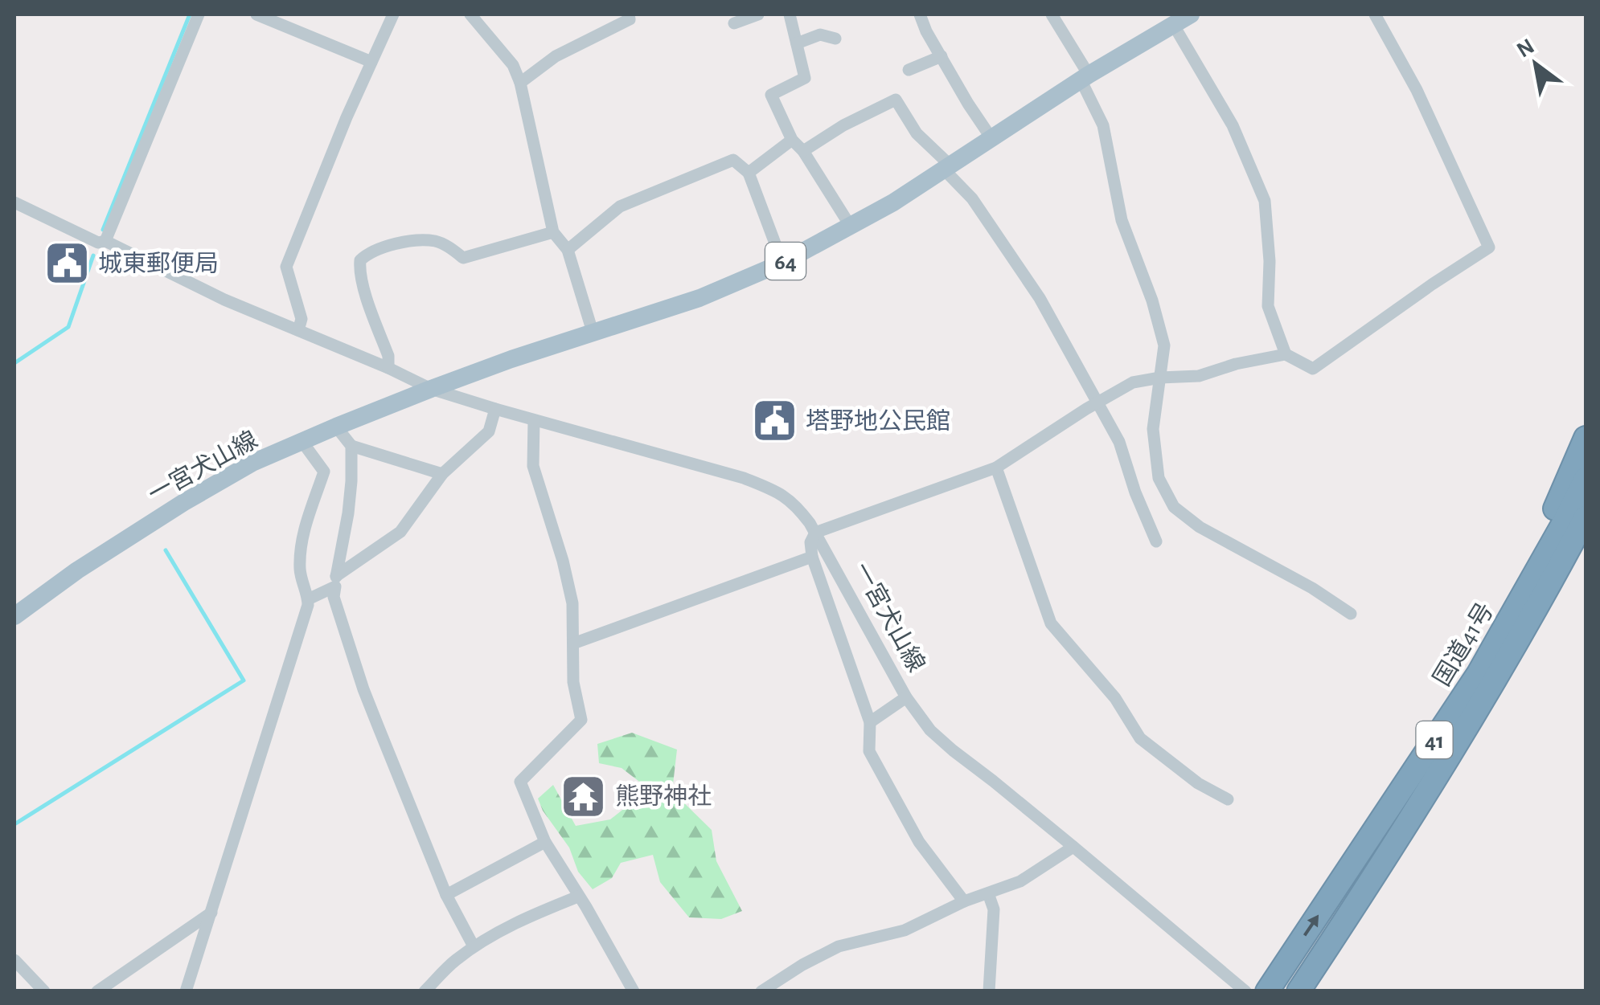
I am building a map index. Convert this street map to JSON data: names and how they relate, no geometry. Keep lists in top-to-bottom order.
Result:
{
  "streets": {
    "highway": ["国道41号", "41"],
    "main road": ["64", "一宮犬山線"]
  },
  "places": {
    "public building": ["城東郵便局", "塔野地公民館"],
    "temple": ["熊野神社"]
  },
  "north": "top left"
}
